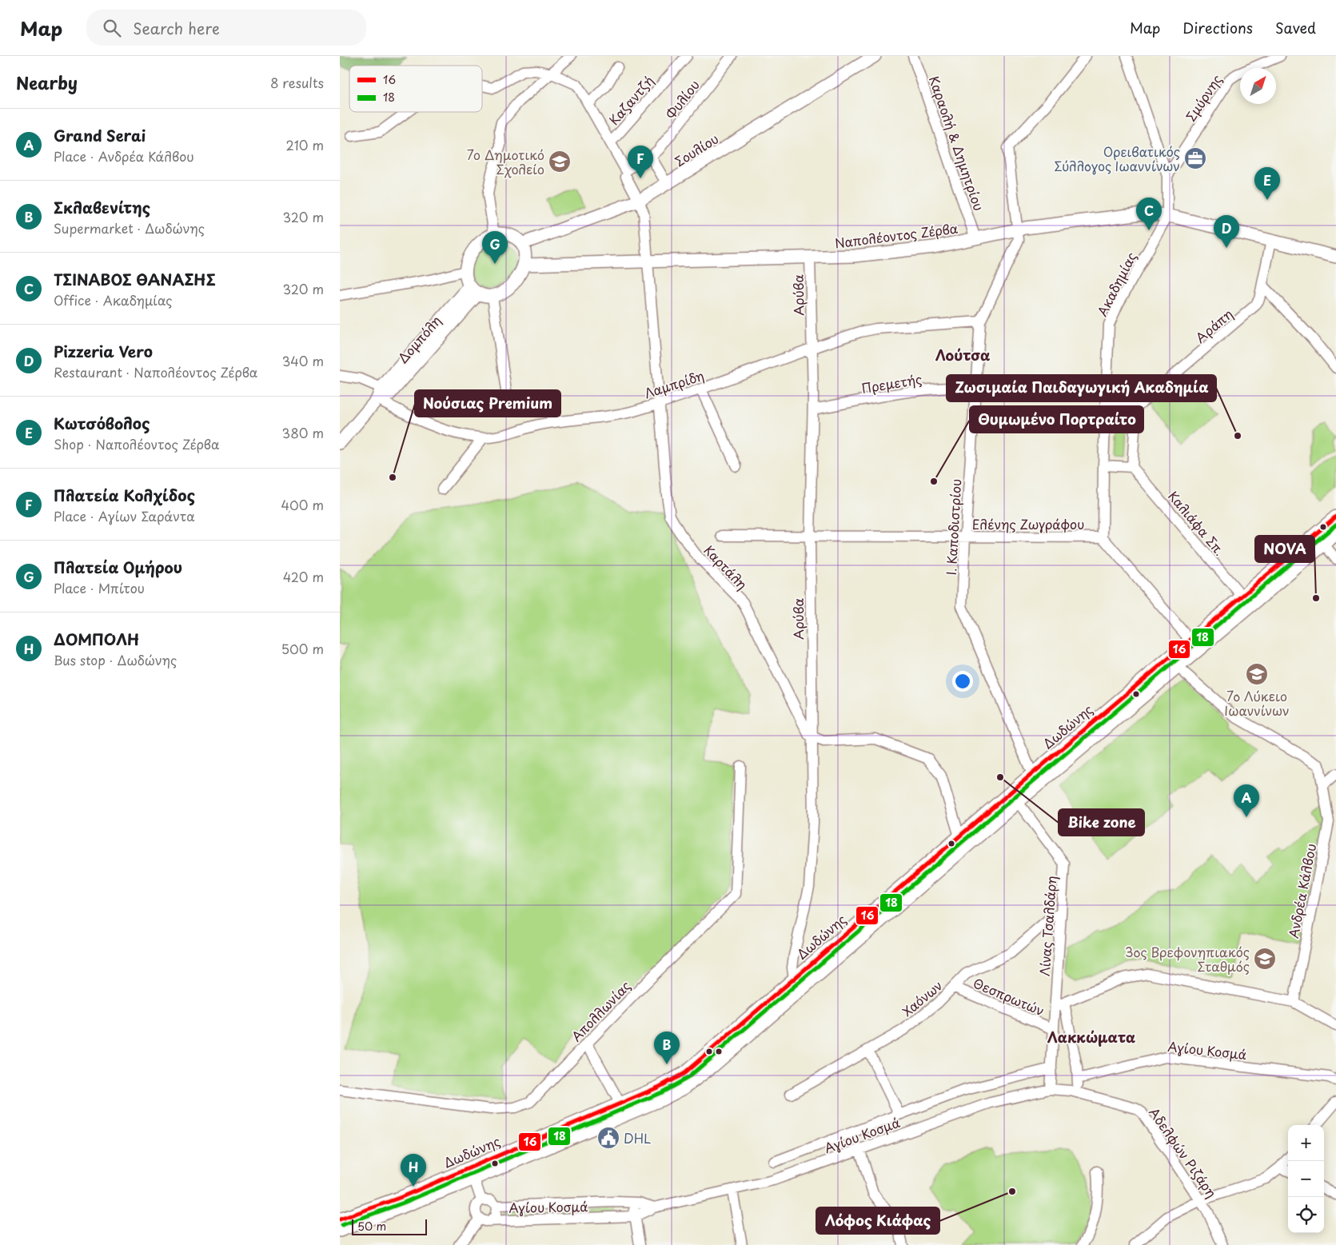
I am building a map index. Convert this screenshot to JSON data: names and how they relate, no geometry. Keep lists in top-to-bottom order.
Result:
{
  "streets": {
    "main road": [
      "Σουλίου",
      "Ναπολέοντος Ζέρβα",
      "Δομπόλη",
      "Δωδώνης"
    ],
    "street": [
      "Σμύρνης",
      "Φυλίου",
      "Καζαντζή",
      "Καραολή & Δημητρίου",
      "Ακαδημίας",
      "Αρύβα",
      "Αράπη",
      "Πρεμετής",
      "Λαμπρίδη",
      "Καλιάφα Σπ.",
      "Ελένης Ζωγράφου",
      "Ι. Καποδιστρίου",
      "Καρτάλη",
      "Ανδρέα Κάλβου",
      "Λίνας Τσαλδάρη",
      "Θεσπρωτών",
      "Χαόνων",
      "Απολλωνίας",
      "Αγίου Κοσμά",
      "Αδελφών Ριζάρη"
    ]
  },
  "crossings": [
    ["Φυλίου", "Καζαντζή"],
    ["Καραολή & Δημητρίου", "Ναπολέοντος Ζέρβα"],
    ["Σουλίου", "Ναπολέοντος Ζέρβα"],
    ["Σουλίου", "Δομπόλη"],
    ["Σουλίου", "Καρτάλη"],
    ["Ναπολέοντος Ζέρβα", "Ακαδημίας"],
    ["Ναπολέοντος Ζέρβα", "Αρύβα"],
    ["Ναπολέοντος Ζέρβα", "Αράπη"],
    ["Ναπολέοντος Ζέρβα", "Δομπόλη"],
    ["Ναπολέοντος Ζέρβα", "Ι. Καποδιστρίου"],
    ["Ναπολέοντος Ζέρβα", "Καρτάλη"],
    ["Ακαδημίας", "Ελένης Ζωγράφου"],
    ["Αρύβα", "Πρεμετής"],
    ["Αρύβα", "Λαμπρίδη"],
    ["Αρύβα", "Ελένης Ζωγράφου"],
    ["Αρύβα", "Καρτάλη"],
    ["Αρύβα", "Δωδώνης"],
    ["Δομπόλη", "Λαμπρίδη"],
    ["Πρεμετής", "Ι. Καποδιστρίου"],
    ["Λαμπρίδη", "Ι. Καποδιστρίου"],
    ["Λαμπρίδη", "Καρτάλη"],
    ["Καλιάφα Σπ.", "Δωδώνης"],
    ["Ελένης Ζωγράφου", "Ι. Καποδιστρίου"],
    ["Ελένης Ζωγράφου", "Δωδώνης"],
    ["Ι. Καποδιστρίου", "Δωδώνης"],
    ["Δωδώνης", "Ανδρέα Κάλβου"],
    ["Δωδώνης", "Λίνας Τσαλδάρη"],
    ["Λίνας Τσαλδάρη", "Χαόνων"],
    ["Θεσπρωτών", "Χαόνων"],
    ["Αγίου Κοσμά", "Αδελφών Ριζάρη"]
  ],
  "districts": ["Λούτσα", "Λακκώματα"],
  "places": {
    "office": ["Ορειβατικός Σύλλογος Ιωαννίνων"],
    "school or university": ["7ο Δημοτικό Σχολείο", "7ο Λύκειο Ιωαννίνων", "3ος Βρεφονηπιακός Σταθμός"],
    "other": [
      "Ζωσιμαία Παιδαγωγική Ακαδημία",
      "Νούσιας Premium",
      "Θυμωμένο Πορτραίτο",
      "NOVA",
      "Bike zone",
      "Λόφος Κιάφας"
    ],
    "public building": ["DHL"]
  },
  "lines": ["transit line 16", "transit line 18"],
  "legend": ["16", "18"],
  "scale_bar": "50 m",
  "north": "top right",
  "page": {
    "header": "Map",
    "search": "Search here",
    "nav": ["Map", "Directions", "Saved"],
    "heading": ["Nearby", "8 results"],
    "list": [
      {
        "mark": "A",
        "name": "Grand Serai",
        "note": "Place · Ανδρέα Κάλβου",
        "value": "210 m"
      },
      {
        "mark": "B",
        "name": "Σκλαβενίτης",
        "note": "Supermarket · Δωδώνης",
        "value": "320 m"
      },
      {
        "mark": "C",
        "name": "ΤΣΙΝΑΒΟΣ ΘΑΝΑΣΗΣ",
        "note": "Office · Ακαδημίας",
        "value": "320 m"
      },
      {
        "mark": "D",
        "name": "Pizzeria Vero",
        "note": "Restaurant · Ναπολέοντος Ζέρβα",
        "value": "340 m"
      },
      {
        "mark": "E",
        "name": "Κωτσόβολος",
        "note": "Shop · Ναπολέοντος Ζέρβα",
        "value": "380 m"
      },
      {
        "mark": "F",
        "name": "Πλατεία Κολχίδος",
        "note": "Place · Αγίων Σαράντα",
        "value": "400 m"
      },
      {
        "mark": "G",
        "name": "Πλατεία Ομήρου",
        "note": "Place · Μπίτου",
        "value": "420 m"
      },
      {
        "mark": "H",
        "name": "ΔΟΜΠΟΛΗ",
        "note": "Bus stop · Δωδώνης",
        "value": "500 m"
      }
    ],
    "pins": [
      "F",
      "E",
      "C",
      "D",
      "G",
      "A",
      "B",
      "H"
    ],
    "map_buttons": ["+", "−"],
    "scale": "50 m"
  }
}
